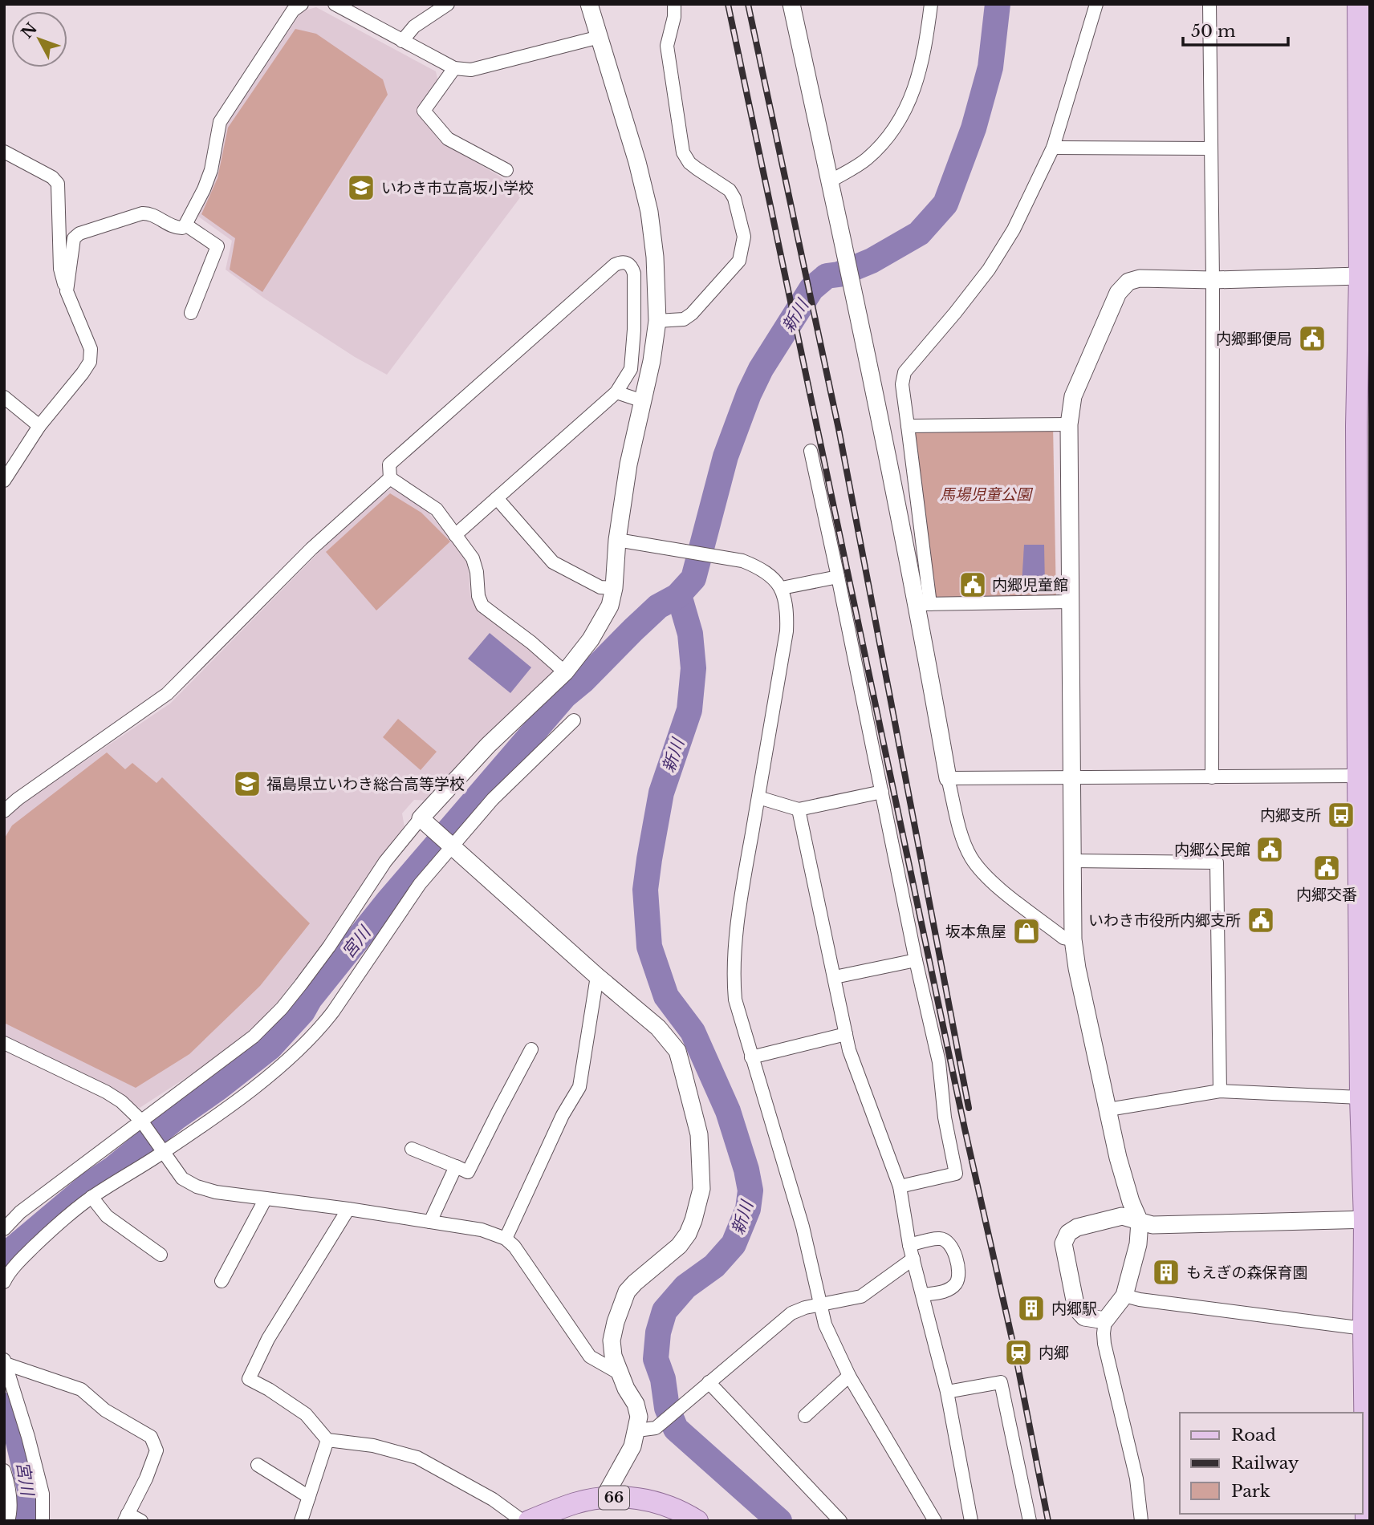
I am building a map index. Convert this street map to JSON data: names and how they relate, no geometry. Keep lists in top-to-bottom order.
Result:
{
  "streets": {
    "main road": ["66"]
  },
  "water": ["新川", "宮川"],
  "parks": ["馬場児童公園"],
  "places": {
    "school or university": ["いわき市立高坂小学校", "福島県立いわき総合高等学校"],
    "public building": [
      "内郷郵便局",
      "内郷児童館",
      "内郷公民館",
      "内郷交番",
      "いわき市役所内郷支所"
    ],
    "bus stop": ["内郷支所"],
    "shop": ["坂本魚屋"],
    "building": ["もえぎの森保育園", "内郷駅"],
    "station": ["内郷"]
  },
  "legend": ["Road", "Railway", "Park"],
  "scale_bar": "50 m",
  "north": "top left"
}
